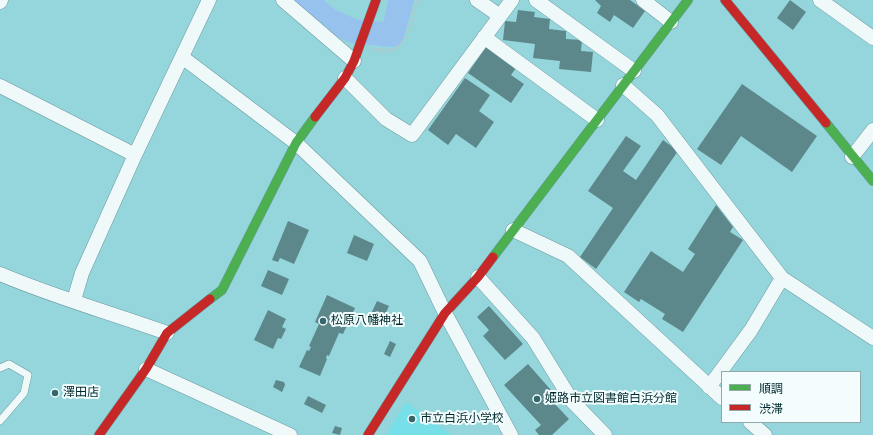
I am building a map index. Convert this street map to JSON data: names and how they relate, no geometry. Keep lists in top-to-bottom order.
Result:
{
  "places": [
    "松原八幡神社",
    "澤田店",
    "姫路市立図書館白浜分館",
    "市立白浜小学校"
  ],
  "legend": ["順調", "渋滞"]
}
